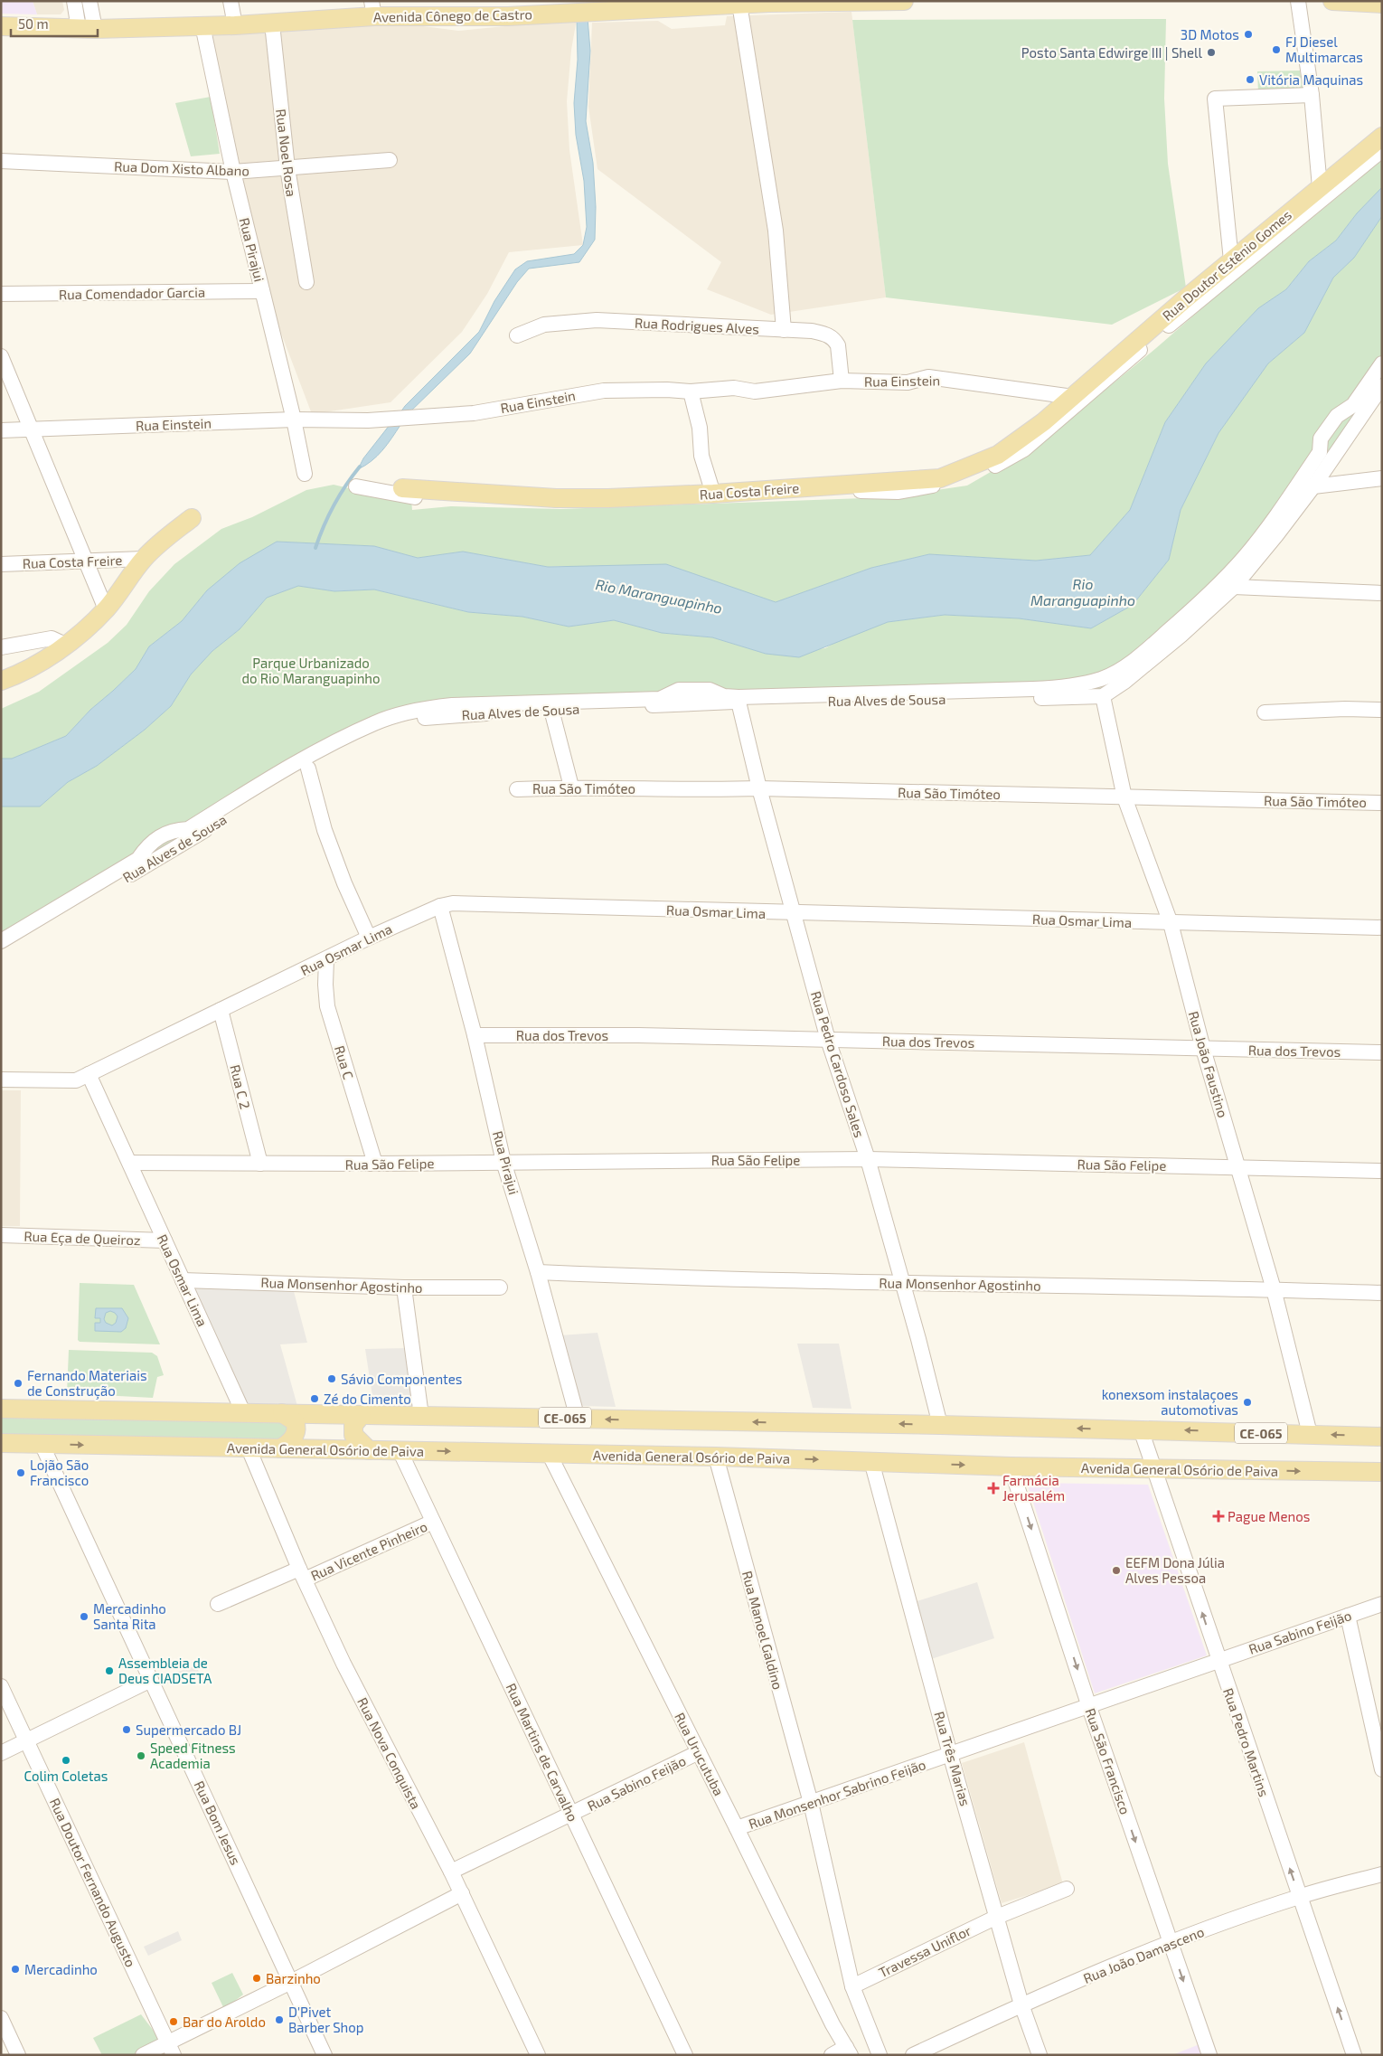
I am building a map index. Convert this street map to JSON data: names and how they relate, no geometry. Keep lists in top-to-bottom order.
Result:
{
  "streets": {
    "main road": [
      "Avenida Cônego de Castro",
      "Rua Doutor Estênio Gomes",
      "Rua Costa Freire",
      "CE-065",
      "Avenida General Osório de Paiva"
    ],
    "street": [
      "Rua Noel Rosa",
      "Rua Dom Xisto Albano",
      "Rua Pirajui",
      "Rua Comendador Garcia",
      "Rua Rodrigues Alves",
      "Rua Einstein",
      "Rua Alves de Sousa",
      "Rua São Timóteo",
      "Rua Osmar Lima",
      "Rua dos Trevos",
      "Rua C",
      "Rua Pedro Cardoso Sales",
      "Rua João Faustino",
      "Rua C 2",
      "Rua São Felipe",
      "Rua Eça de Queiroz",
      "Rua Monsenhor Agostinho",
      "Rua Vicente Pinheiro",
      "Rua Manoel Galdino",
      "Rua Sabino Feijão",
      "Rua Pedro Martins",
      "Rua Martins de Carvalho",
      "Rua Nova Conquista",
      "Rua Urucutuba",
      "Rua Três Marias",
      "Rua São Francisco",
      "Rua Monsenhor Sabrino Feijão",
      "Rua Bom Jesus",
      "Rua Doutor Fernando Augusto",
      "Travessa Uniflor",
      "Rua João Damasceno"
    ]
  },
  "crossings": [
    ["Avenida Cônego de Castro", "Rua Noel Rosa"],
    ["Avenida Cônego de Castro", "Rua Pirajui"],
    ["Rua Noel Rosa", "Rua Dom Xisto Albano"],
    ["Rua Dom Xisto Albano", "Rua Pirajui"],
    ["Rua Pirajui", "Rua Comendador Garcia"],
    ["Rua Pirajui", "Rua Einstein"],
    ["Rua Pirajui", "Rua Osmar Lima"],
    ["Rua Pirajui", "Rua dos Trevos"],
    ["Rua Pirajui", "Rua São Felipe"],
    ["Rua Pirajui", "Rua Monsenhor Agostinho"],
    ["Rua Pirajui", "CE-065"],
    ["Rua Doutor Estênio Gomes", "Rua Einstein"],
    ["Rua Doutor Estênio Gomes", "Rua Costa Freire"],
    ["Rua Rodrigues Alves", "Rua Einstein"],
    ["Rua Einstein", "Rua Costa Freire"],
    ["Rua Alves de Sousa", "Rua Pedro Cardoso Sales"],
    ["Rua Alves de Sousa", "Rua João Faustino"],
    ["Rua São Timóteo", "Rua Pedro Cardoso Sales"],
    ["Rua São Timóteo", "Rua João Faustino"],
    ["Rua Osmar Lima", "Rua C"],
    ["Rua Osmar Lima", "Rua Pedro Cardoso Sales"],
    ["Rua Osmar Lima", "Rua João Faustino"],
    ["Rua Osmar Lima", "Rua C 2"],
    ["Rua Osmar Lima", "Rua São Felipe"],
    ["Rua Osmar Lima", "Rua Eça de Queiroz"],
    ["Rua Osmar Lima", "Rua Monsenhor Agostinho"],
    ["Rua Osmar Lima", "CE-065"],
    ["Rua dos Trevos", "Rua Pedro Cardoso Sales"],
    ["Rua dos Trevos", "Rua João Faustino"],
    ["Rua C", "Rua São Felipe"],
    ["Rua Pedro Cardoso Sales", "Rua São Felipe"],
    ["Rua Pedro Cardoso Sales", "Rua Monsenhor Agostinho"],
    ["Rua Pedro Cardoso Sales", "CE-065"],
    ["Rua João Faustino", "Rua São Felipe"],
    ["Rua João Faustino", "Rua Monsenhor Agostinho"],
    ["Rua João Faustino", "CE-065"],
    ["Rua C 2", "Rua São Felipe"],
    ["CE-065", "Rua Pedro Martins"],
    ["Avenida General Osório de Paiva", "Rua Manoel Galdino"],
    ["Avenida General Osório de Paiva", "Rua Pedro Martins"],
    ["Avenida General Osório de Paiva", "Rua Martins de Carvalho"],
    ["Avenida General Osório de Paiva", "Rua Nova Conquista"],
    ["Avenida General Osório de Paiva", "Rua Urucutuba"],
    ["Avenida General Osório de Paiva", "Rua Três Marias"],
    ["Avenida General Osório de Paiva", "Rua São Francisco"],
    ["Avenida General Osório de Paiva", "Rua Bom Jesus"],
    ["Rua Vicente Pinheiro", "Rua Martins de Carvalho"],
    ["Rua Vicente Pinheiro", "Rua Nova Conquista"],
    ["Rua Manoel Galdino", "Rua Monsenhor Sabrino Feijão"],
    ["Rua Manoel Galdino", "Travessa Uniflor"],
    ["Rua Sabino Feijão", "Rua Pedro Martins"],
    ["Rua Sabino Feijão", "Rua Martins de Carvalho"],
    ["Rua Sabino Feijão", "Rua Nova Conquista"],
    ["Rua Sabino Feijão", "Rua Urucutuba"],
    ["Rua Sabino Feijão", "Rua Monsenhor Sabrino Feijão"],
    ["Rua Pedro Martins", "Rua Monsenhor Sabrino Feijão"],
    ["Rua Pedro Martins", "Rua João Damasceno"],
    ["Rua Urucutuba", "Rua Monsenhor Sabrino Feijão"],
    ["Rua Três Marias", "Rua Monsenhor Sabrino Feijão"],
    ["Rua Três Marias", "Travessa Uniflor"],
    ["Rua Três Marias", "Rua João Damasceno"],
    ["Rua São Francisco", "Rua Monsenhor Sabrino Feijão"],
    ["Rua São Francisco", "Rua João Damasceno"]
  ],
  "one_way": ["Rua Pedro Martins", "Rua São Francisco"],
  "water": ["Rio Maranguapinho"],
  "parks": ["Parque Urbanizado do Rio Maranguapinho"],
  "places": {
    "other": [
      "3D Motos",
      "FJ Diesel Multimarcas",
      "Posto Santa Edwirge III | Shell",
      "Vitória Maquinas",
      "Sávio Componentes",
      "Fernando Materiais de Construção",
      "Zé do Cimento",
      "konexsom instalaçoes automotivas",
      "Lojão São Francisco",
      "EEFM Dona Júlia Alves Pessoa",
      "Mercadinho Santa Rita",
      "Assembleia de Deus CIADSETA",
      "Supermercado BJ",
      "Speed Fitness Academia",
      "Colim Coletas",
      "Mercadinho",
      "Barzinho",
      "D'Pivet Barber Shop",
      "Bar do Aroldo"
    ],
    "health": ["Farmácia Jerusalém", "Pague Menos"]
  },
  "scale_bar": "50 m"
}
